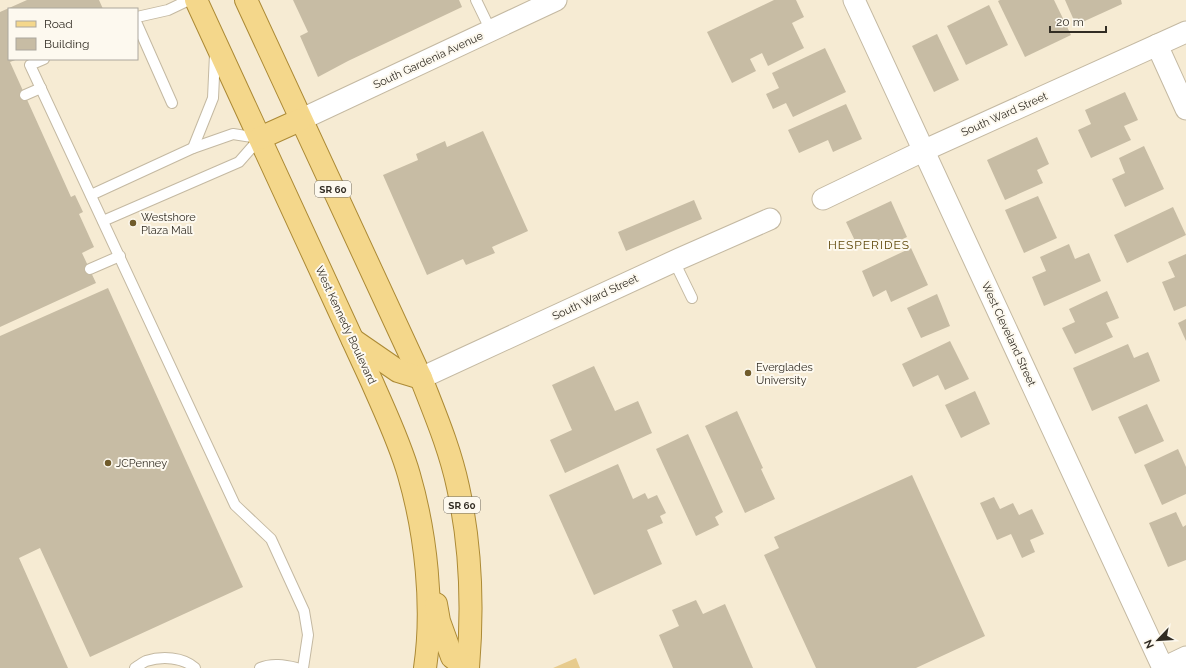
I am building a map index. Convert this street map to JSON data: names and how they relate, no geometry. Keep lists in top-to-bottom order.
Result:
{
  "streets": {
    "main road": ["SR 60", "West Kennedy Boulevard"],
    "street": ["South Gardenia Avenue", "South Ward Street", "West Cleveland Street"]
  },
  "crossings": [
    ["South Gardenia Avenue", "SR 60"],
    ["South Ward Street", "SR 60"],
    ["South Ward Street", "West Cleveland Street"]
  ],
  "districts": ["HESPERIDES"],
  "places": ["Westshore Plaza Mall", "Everglades University", "JCPenney"],
  "legend": ["Road", "Building"],
  "scale_bar": "20 m",
  "north": "bottom left"
}
